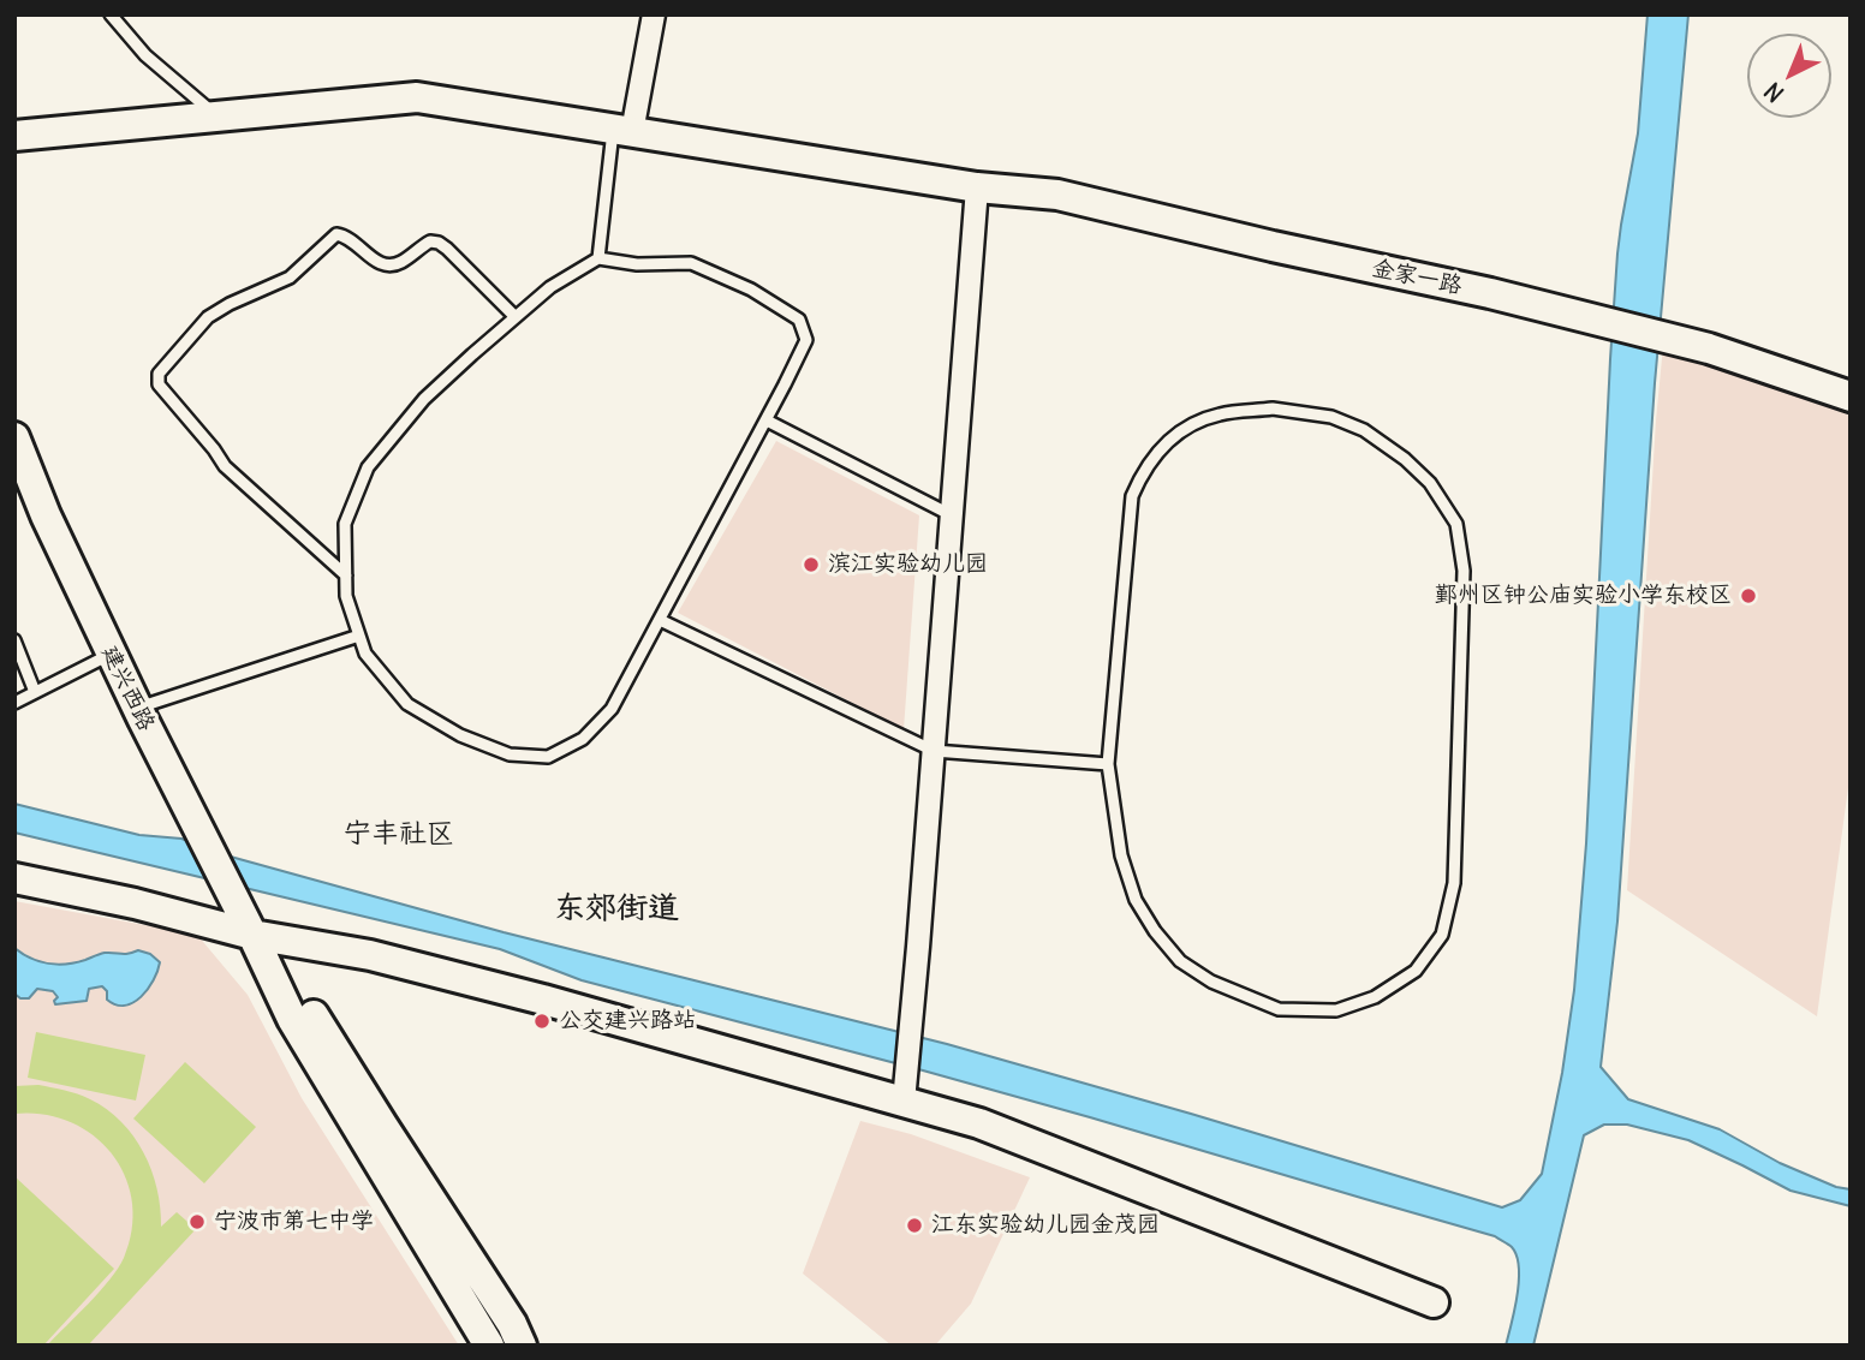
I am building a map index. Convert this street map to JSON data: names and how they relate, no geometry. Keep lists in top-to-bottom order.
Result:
{
  "streets": {
    "street": ["金家一路", "建兴西路"]
  },
  "districts": ["宁丰社区", "东郊街道"],
  "places": [
    "滨江实验幼儿园",
    "鄞州区钟公庙实验小学东校区",
    "公交建兴路站",
    "宁波市第七中学",
    "江东实验幼儿园金茂园"
  ],
  "north": "bottom left"
}
